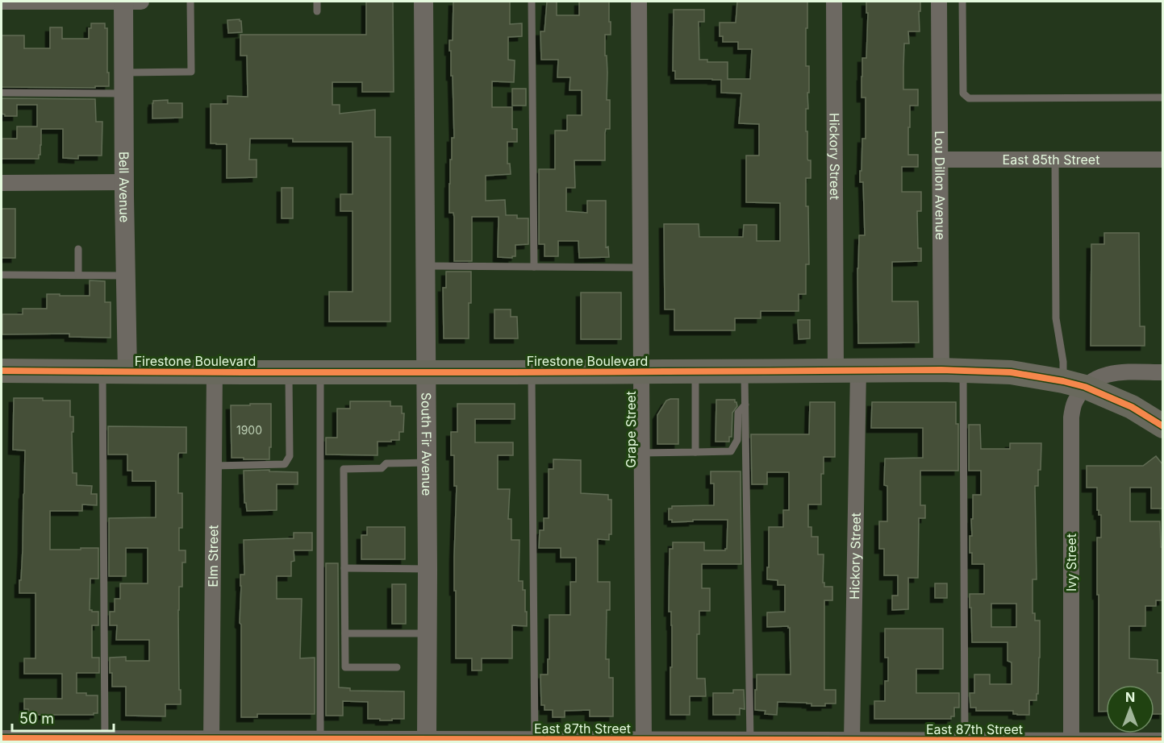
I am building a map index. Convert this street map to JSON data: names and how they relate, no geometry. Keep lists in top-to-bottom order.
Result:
{
  "streets": {
    "main road": ["Firestone Boulevard"],
    "street": [
      "Hickory Street",
      "East 85th Street",
      "Lou Dillon Avenue",
      "Bell Avenue",
      "Grape Street",
      "South Fir Avenue",
      "Elm Street",
      "Ivy Street",
      "East 87th Street"
    ]
  },
  "crossings": [
    ["Hickory Street", "Firestone Boulevard"],
    ["Hickory Street", "East 87th Street"],
    ["East 85th Street", "Lou Dillon Avenue"],
    ["Lou Dillon Avenue", "Firestone Boulevard"],
    ["Bell Avenue", "Firestone Boulevard"],
    ["Firestone Boulevard", "Grape Street"],
    ["Firestone Boulevard", "South Fir Avenue"],
    ["Firestone Boulevard", "Elm Street"],
    ["Firestone Boulevard", "Ivy Street"],
    ["Grape Street", "East 87th Street"],
    ["South Fir Avenue", "East 87th Street"],
    ["Elm Street", "East 87th Street"],
    ["Ivy Street", "East 87th Street"]
  ],
  "house_numbers": ["1900"],
  "scale_bar": "50 m",
  "north": "top"
}
